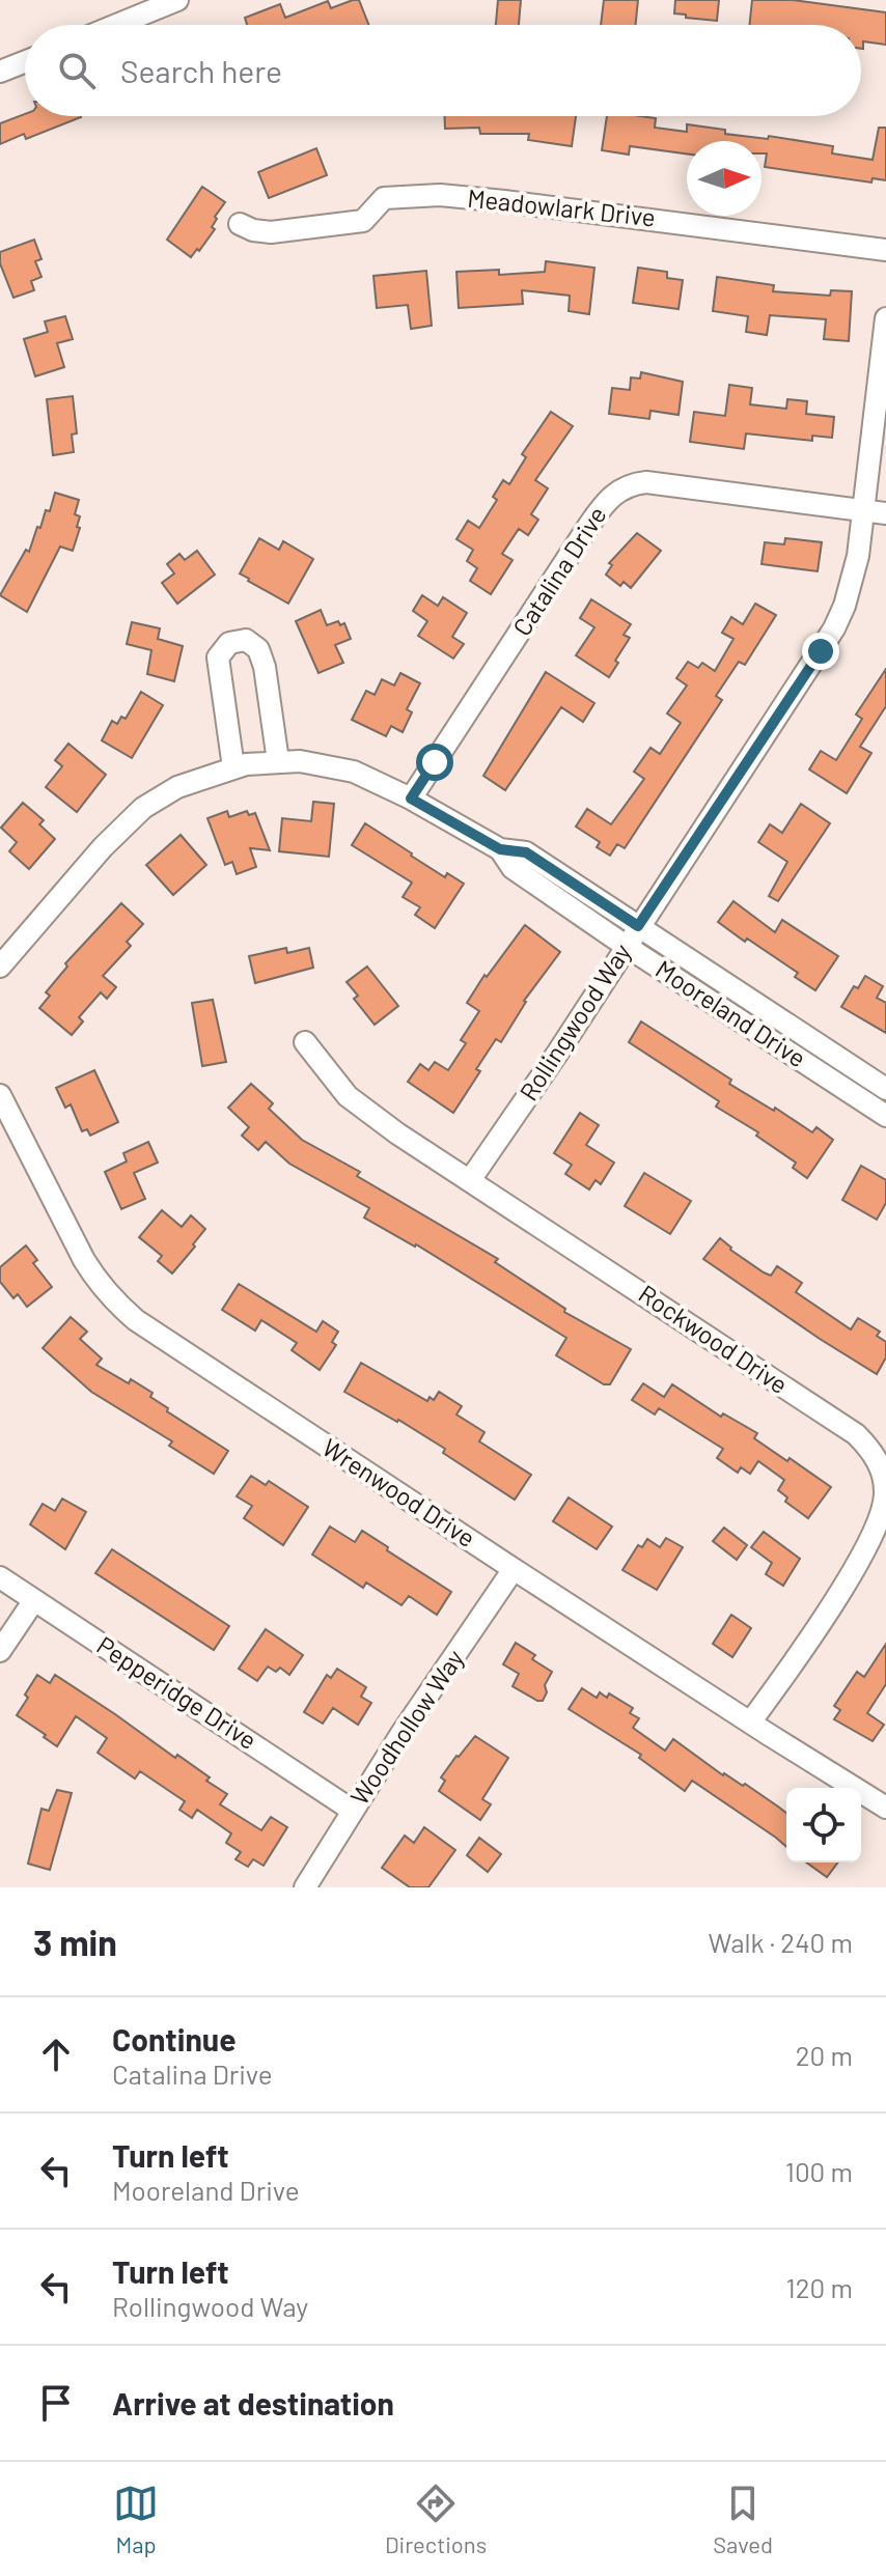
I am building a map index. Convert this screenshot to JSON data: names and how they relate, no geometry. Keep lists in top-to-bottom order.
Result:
{
  "streets": {
    "street": [
      "Meadowlark Drive",
      "Catalina Drive",
      "Mooreland Drive",
      "Rollingwood Way",
      "Rockwood Drive",
      "Wrenwood Drive",
      "Pepperidge Drive",
      "Woodhollow Way"
    ]
  },
  "crossings": [
    ["Catalina Drive", "Mooreland Drive"],
    ["Catalina Drive", "Rollingwood Way"],
    ["Mooreland Drive", "Rollingwood Way"],
    ["Rollingwood Way", "Rockwood Drive"],
    ["Rockwood Drive", "Wrenwood Drive"],
    ["Wrenwood Drive", "Woodhollow Way"],
    ["Pepperidge Drive", "Woodhollow Way"]
  ],
  "north": "right",
  "page": {
    "search": "Search here",
    "heading": ["3 min", "Walk · 240 m"],
    "list": [
      ["Continue", "Catalina Drive", "20 m"],
      ["Turn left", "Mooreland Drive", "100 m"],
      ["Turn left", "Rollingwood Way", "120 m"],
      "Arrive at destination"
    ],
    "nav": ["Map", "Directions", "Saved"]
  }
}
